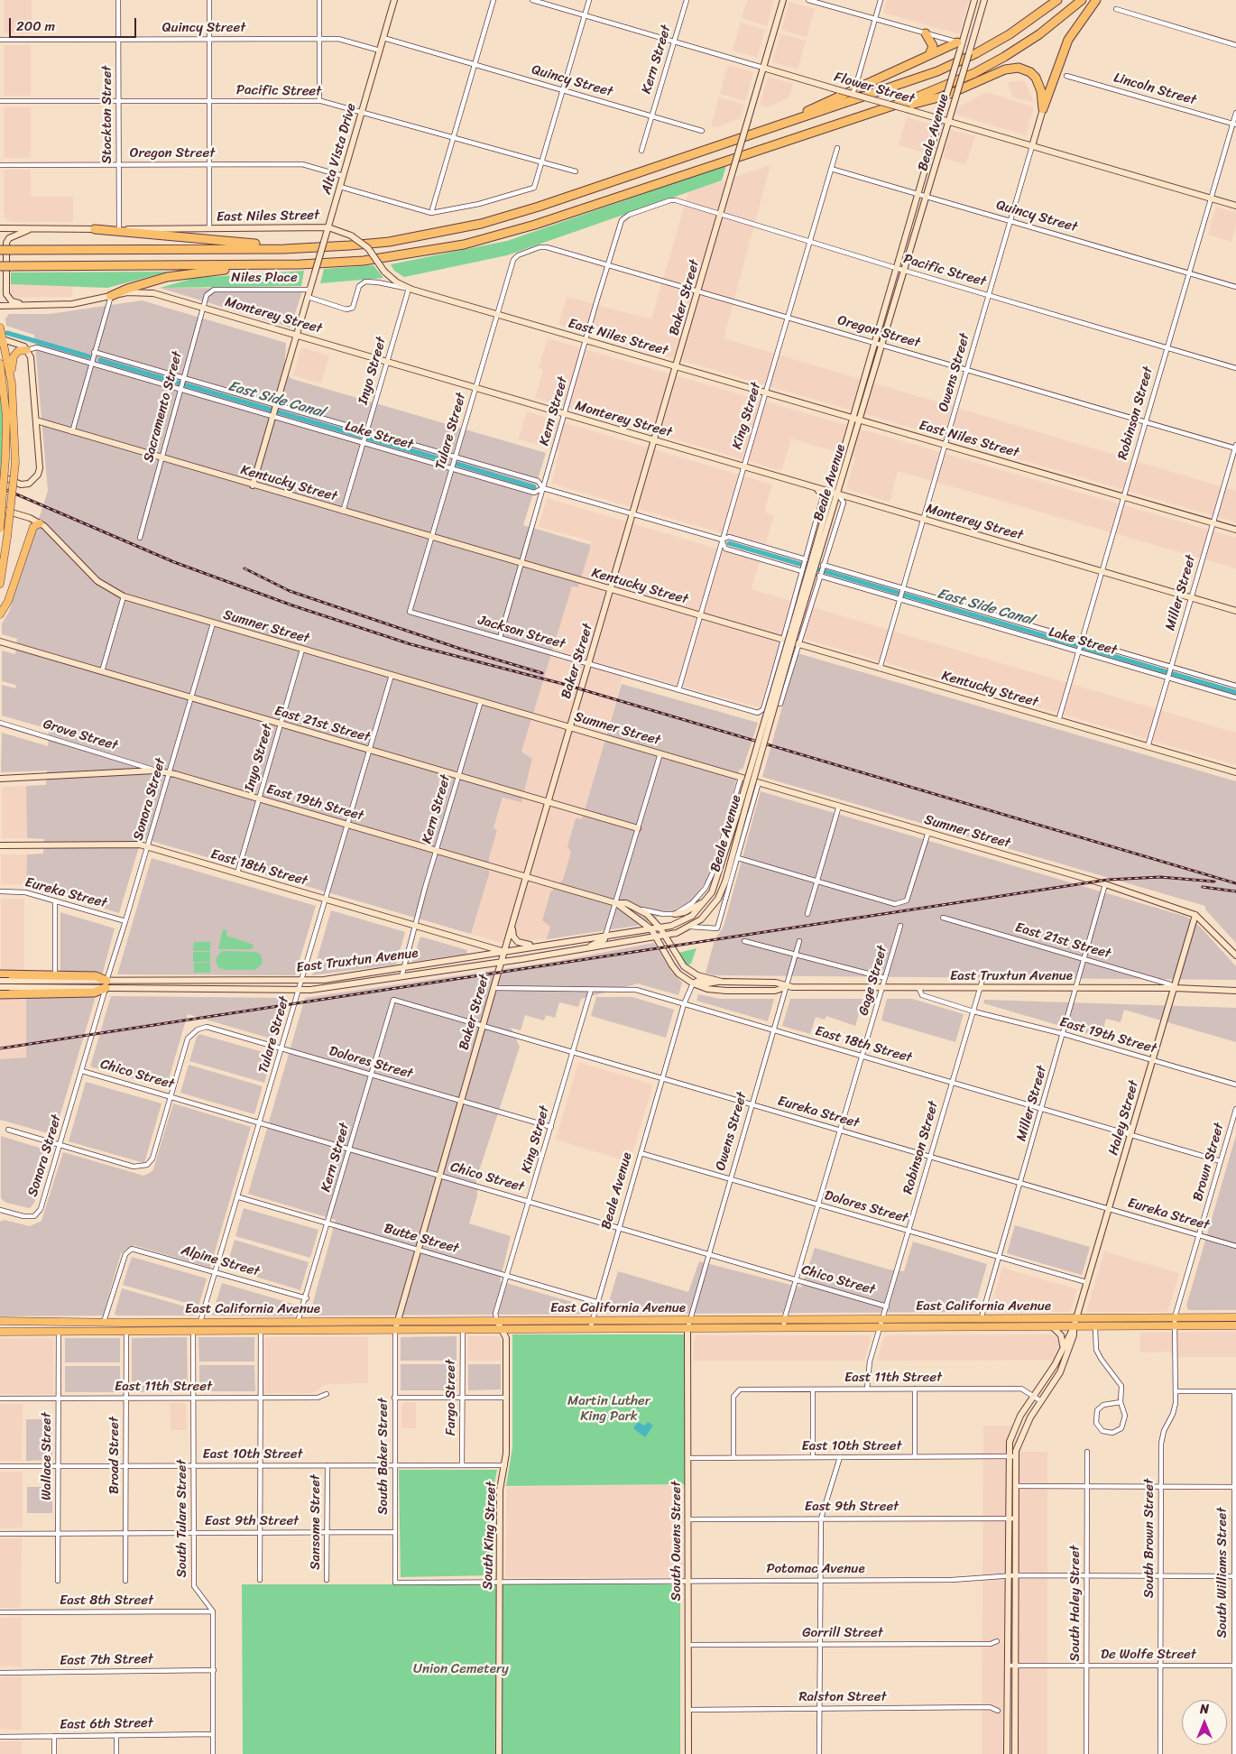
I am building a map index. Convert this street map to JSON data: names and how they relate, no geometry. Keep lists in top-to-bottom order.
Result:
{
  "streets": {
    "main road": ["East California Avenue"],
    "street": [
      "Quincy Street",
      "Kern Street",
      "Flower Street",
      "Lincoln Street",
      "Pacific Street",
      "Stockton Street",
      "Beale Avenue",
      "Alta Vista Drive",
      "Oregon Street",
      "East Niles Street",
      "Niles Place",
      "Baker Street",
      "Monterey Street",
      "Inyo Street",
      "Owens Street",
      "Sacramento Street",
      "Robinson Street",
      "King Street",
      "Tulare Street",
      "Lake Street",
      "Kentucky Street",
      "Miller Street",
      "Sumner Street",
      "Jackson Street",
      "East 21st Street",
      "Grove Street",
      "Sonora Street",
      "East 19th Street",
      "East 18th Street",
      "Eureka Street",
      "East Truxtun Avenue",
      "Gage Street",
      "Dolores Street",
      "Chico Street",
      "Haley Street",
      "Brown Street",
      "Butte Street",
      "Alpine Street",
      "East 11th Street",
      "Fargo Street",
      "East 10th Street",
      "Broad Street",
      "Wallace Street",
      "South Baker Street",
      "East 9th Street",
      "South Tulare Street",
      "Sansome Street",
      "South King Street",
      "South Brown Street",
      "South Owens Street",
      "Potomac Avenue",
      "South Williams Street",
      "East 8th Street",
      "South Haley Street",
      "Gorrill Street",
      "De Wolfe Street",
      "East 7th Street",
      "Ralston Street",
      "East 6th Street"
    ]
  },
  "crossings": [
    ["Quincy Street", "Kern Street"],
    ["Quincy Street", "Stockton Street"],
    ["Quincy Street", "Beale Avenue"],
    ["Quincy Street", "Alta Vista Drive"],
    ["Quincy Street", "Owens Street"],
    ["Quincy Street", "Robinson Street"],
    ["Quincy Street", "King Street"],
    ["Kern Street", "Flower Street"],
    ["Kern Street", "Pacific Street"],
    ["Kern Street", "Oregon Street"],
    ["Kern Street", "East Niles Street"],
    ["Kern Street", "Monterey Street"],
    ["Kern Street", "Lake Street"],
    ["Kern Street", "Kentucky Street"],
    ["Kern Street", "Sumner Street"],
    ["Kern Street", "Jackson Street"],
    ["Kern Street", "East 21st Street"],
    ["Kern Street", "East 19th Street"],
    ["Kern Street", "East 18th Street"],
    ["Kern Street", "Eureka Street"],
    ["Kern Street", "East Truxtun Avenue"],
    ["Kern Street", "Dolores Street"],
    ["Kern Street", "Chico Street"],
    ["Kern Street", "Butte Street"],
    ["Kern Street", "Alpine Street"],
    ["Kern Street", "East California Avenue"],
    ["Flower Street", "Beale Avenue"],
    ["Flower Street", "Baker Street"],
    ["Flower Street", "Owens Street"],
    ["Flower Street", "Robinson Street"],
    ["Lincoln Street", "Robinson Street"],
    ["Pacific Street", "Stockton Street"],
    ["Pacific Street", "Beale Avenue"],
    ["Pacific Street", "Alta Vista Drive"],
    ["Pacific Street", "Baker Street"],
    ["Pacific Street", "Owens Street"],
    ["Pacific Street", "Robinson Street"],
    ["Pacific Street", "King Street"],
    ["Stockton Street", "Oregon Street"],
    ["Stockton Street", "East Niles Street"],
    ["Beale Avenue", "Oregon Street"],
    ["Beale Avenue", "East Niles Street"],
    ["Beale Avenue", "Monterey Street"],
    ["Beale Avenue", "Sumner Street"],
    ["Beale Avenue", "East 19th Street"],
    ["Beale Avenue", "East 18th Street"],
    ["Beale Avenue", "Eureka Street"],
    ["Beale Avenue", "East Truxtun Avenue"],
    ["Beale Avenue", "Dolores Street"],
    ["Beale Avenue", "Chico Street"],
    ["Beale Avenue", "Butte Street"],
    ["Beale Avenue", "East California Avenue"],
    ["Alta Vista Drive", "Oregon Street"],
    ["Alta Vista Drive", "East Niles Street"],
    ["Alta Vista Drive", "Niles Place"],
    ["Alta Vista Drive", "Monterey Street"],
    ["Alta Vista Drive", "Lake Street"],
    ["Alta Vista Drive", "Kentucky Street"],
    ["Oregon Street", "Baker Street"],
    ["Oregon Street", "Owens Street"],
    ["Oregon Street", "Robinson Street"],
    ["Oregon Street", "King Street"],
    ["Oregon Street", "Tulare Street"],
    ["Oregon Street", "Miller Street"],
    ["East Niles Street", "Niles Place"],
    ["East Niles Street", "Baker Street"],
    ["East Niles Street", "Inyo Street"],
    ["East Niles Street", "Owens Street"],
    ["East Niles Street", "Robinson Street"],
    ["East Niles Street", "King Street"],
    ["East Niles Street", "Tulare Street"],
    ["East Niles Street", "Miller Street"],
    ["Niles Place", "Inyo Street"],
    ["Niles Place", "Sacramento Street"],
    ["Baker Street", "Monterey Street"],
    ["Baker Street", "Lake Street"],
    ["Baker Street", "Kentucky Street"],
    ["Baker Street", "Sumner Street"],
    ["Baker Street", "Jackson Street"],
    ["Baker Street", "East 21st Street"],
    ["Baker Street", "East 19th Street"],
    ["Baker Street", "East 18th Street"],
    ["Baker Street", "Eureka Street"],
    ["Baker Street", "East Truxtun Avenue"],
    ["Baker Street", "Dolores Street"],
    ["Baker Street", "Chico Street"],
    ["Baker Street", "Butte Street"],
    ["Baker Street", "East California Avenue"],
    ["Baker Street", "South Baker Street"],
    ["Monterey Street", "Inyo Street"],
    ["Monterey Street", "Owens Street"],
    ["Monterey Street", "Sacramento Street"],
    ["Monterey Street", "Robinson Street"],
    ["Monterey Street", "King Street"],
    ["Monterey Street", "Tulare Street"],
    ["Monterey Street", "Miller Street"],
    ["Inyo Street", "Lake Street"],
    ["Inyo Street", "Kentucky Street"],
    ["Inyo Street", "Sumner Street"],
    ["Inyo Street", "East 21st Street"],
    ["Inyo Street", "East 19th Street"],
    ["Inyo Street", "East 18th Street"],
    ["Owens Street", "Lake Street"],
    ["Owens Street", "Kentucky Street"],
    ["Owens Street", "East 18th Street"],
    ["Owens Street", "Eureka Street"],
    ["Owens Street", "East Truxtun Avenue"],
    ["Owens Street", "Dolores Street"],
    ["Owens Street", "Chico Street"],
    ["Owens Street", "East California Avenue"],
    ["Owens Street", "South Owens Street"],
    ["Sacramento Street", "Lake Street"],
    ["Sacramento Street", "Kentucky Street"],
    ["Robinson Street", "Lake Street"],
    ["Robinson Street", "Kentucky Street"],
    ["Robinson Street", "East 19th Street"],
    ["Robinson Street", "East 18th Street"],
    ["Robinson Street", "Eureka Street"],
    ["Robinson Street", "East Truxtun Avenue"],
    ["Robinson Street", "Dolores Street"],
    ["Robinson Street", "Chico Street"],
    ["Robinson Street", "East California Avenue"],
    ["Robinson Street", "East 11th Street"],
    ["King Street", "Lake Street"],
    ["King Street", "Kentucky Street"],
    ["King Street", "Jackson Street"],
    ["King Street", "East 18th Street"],
    ["King Street", "Eureka Street"],
    ["King Street", "Dolores Street"],
    ["King Street", "Chico Street"],
    ["King Street", "Butte Street"],
    ["King Street", "East California Avenue"],
    ["King Street", "South King Street"],
    ["Tulare Street", "Lake Street"],
    ["Tulare Street", "Kentucky Street"],
    ["Tulare Street", "Sumner Street"],
    ["Tulare Street", "Jackson Street"],
    ["Tulare Street", "East 21st Street"],
    ["Tulare Street", "East 19th Street"],
    ["Tulare Street", "East 18th Street"],
    ["Tulare Street", "East Truxtun Avenue"],
    ["Tulare Street", "Dolores Street"],
    ["Tulare Street", "Chico Street"],
    ["Tulare Street", "Butte Street"],
    ["Tulare Street", "Alpine Street"],
    ["Tulare Street", "East California Avenue"],
    ["Lake Street", "Miller Street"],
    ["Kentucky Street", "Miller Street"],
    ["Miller Street", "Sumner Street"],
    ["Miller Street", "East 21st Street"],
    ["Miller Street", "East 19th Street"],
    ["Miller Street", "East 18th Street"],
    ["Miller Street", "Eureka Street"],
    ["Miller Street", "East Truxtun Avenue"],
    ["Miller Street", "Dolores Street"],
    ["Miller Street", "East California Avenue"],
    ["Sumner Street", "Sonora Street"],
    ["Sumner Street", "Haley Street"],
    ["East 21st Street", "Sonora Street"],
    ["East 21st Street", "East Truxtun Avenue"],
    ["East 21st Street", "Haley Street"],
    ["Grove Street", "East 19th Street"],
    ["Sonora Street", "East 19th Street"],
    ["Sonora Street", "East 18th Street"],
    ["Sonora Street", "Eureka Street"],
    ["Sonora Street", "East Truxtun Avenue"],
    ["Sonora Street", "Chico Street"],
    ["East 19th Street", "East Truxtun Avenue"],
    ["East 19th Street", "Haley Street"],
    ["East 18th Street", "East Truxtun Avenue"],
    ["East 18th Street", "Gage Street"],
    ["East 18th Street", "Haley Street"],
    ["East 18th Street", "Brown Street"],
    ["Eureka Street", "Gage Street"],
    ["Eureka Street", "Haley Street"],
    ["Eureka Street", "Brown Street"],
    ["East Truxtun Avenue", "Gage Street"],
    ["East Truxtun Avenue", "Haley Street"],
    ["Gage Street", "Dolores Street"],
    ["Gage Street", "Chico Street"],
    ["Gage Street", "East California Avenue"],
    ["Dolores Street", "Chico Street"],
    ["Dolores Street", "Haley Street"],
    ["Haley Street", "East California Avenue"],
    ["Brown Street", "East California Avenue"],
    ["Brown Street", "South Brown Street"],
    ["Alpine Street", "East California Avenue"],
    ["East California Avenue", "Fargo Street"],
    ["East California Avenue", "Broad Street"],
    ["East California Avenue", "Wallace Street"],
    ["East California Avenue", "South Baker Street"],
    ["East California Avenue", "South Tulare Street"],
    ["East California Avenue", "South King Street"],
    ["East California Avenue", "South Brown Street"],
    ["East California Avenue", "South Owens Street"],
    ["East 11th Street", "East 10th Street"],
    ["East 11th Street", "Broad Street"],
    ["East 11th Street", "Wallace Street"],
    ["East 11th Street", "South Tulare Street"],
    ["Fargo Street", "East 10th Street"],
    ["East 10th Street", "Broad Street"],
    ["East 10th Street", "Wallace Street"],
    ["East 10th Street", "South Baker Street"],
    ["East 10th Street", "South Tulare Street"],
    ["East 10th Street", "Sansome Street"],
    ["East 10th Street", "South King Street"],
    ["East 10th Street", "South Owens Street"],
    ["Broad Street", "East 9th Street"],
    ["Wallace Street", "East 9th Street"],
    ["South Baker Street", "East 9th Street"],
    ["South Baker Street", "Potomac Avenue"],
    ["East 9th Street", "South Tulare Street"],
    ["East 9th Street", "Sansome Street"],
    ["East 9th Street", "South Owens Street"],
    ["South Tulare Street", "East 8th Street"],
    ["South King Street", "Potomac Avenue"],
    ["South Brown Street", "Potomac Avenue"],
    ["South Brown Street", "De Wolfe Street"],
    ["South Owens Street", "Potomac Avenue"],
    ["South Owens Street", "Gorrill Street"],
    ["South Owens Street", "Ralston Street"],
    ["Potomac Avenue", "South Williams Street"],
    ["Potomac Avenue", "South Haley Street"],
    ["South Williams Street", "De Wolfe Street"],
    ["South Haley Street", "De Wolfe Street"]
  ],
  "water": ["East Side Canal"],
  "parks": ["Martin Luther King Park", "Union Cemetery"],
  "scale_bar": "200 m",
  "north": "top"
}
